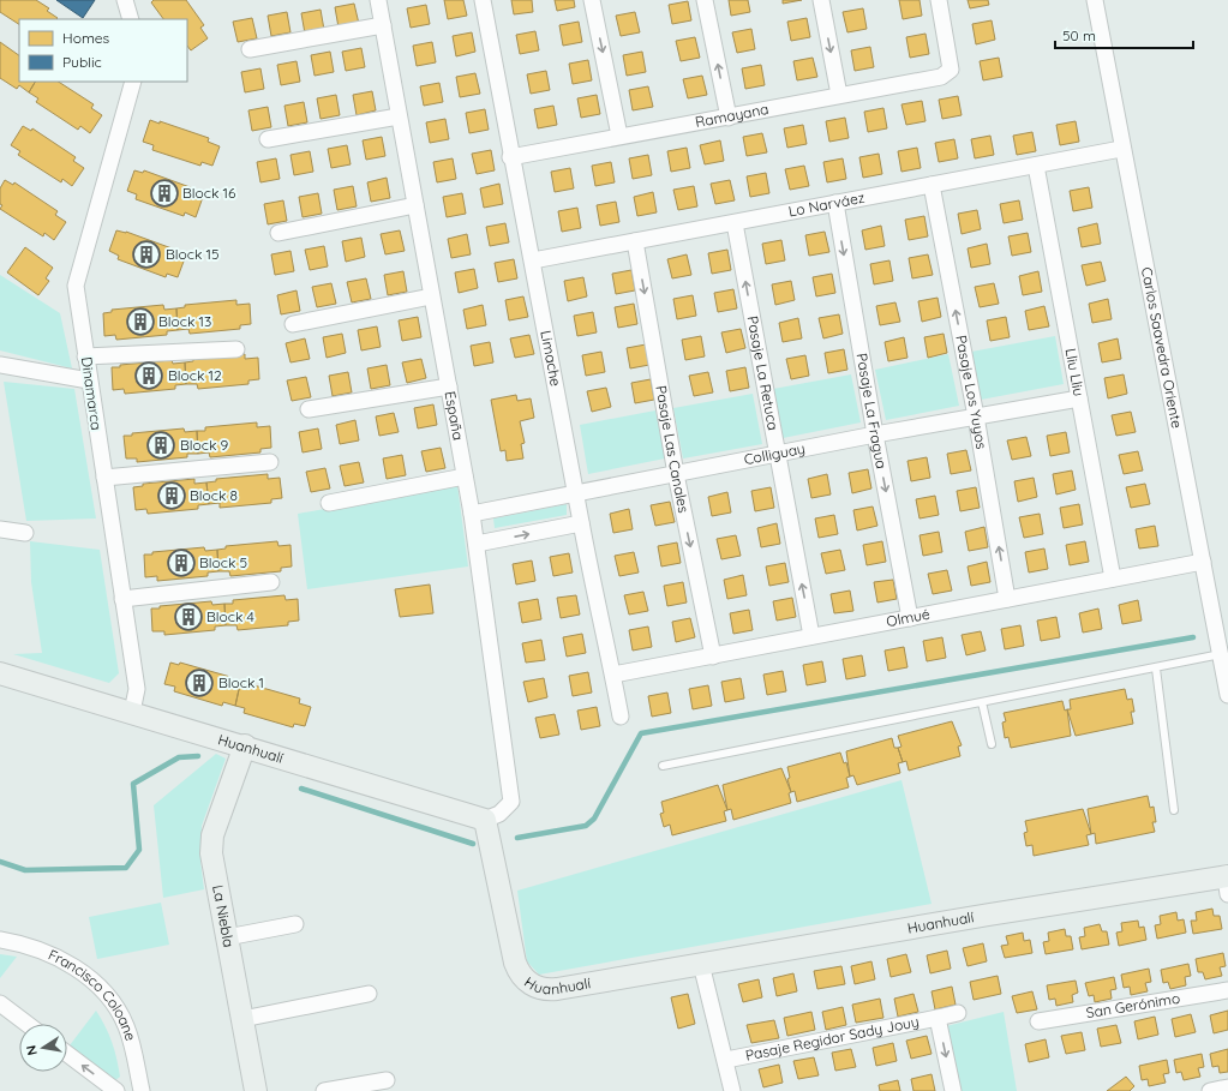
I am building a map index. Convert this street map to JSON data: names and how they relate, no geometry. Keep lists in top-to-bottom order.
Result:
{
  "streets": {
    "street": [
      "Ramayana",
      "Lo Narváez",
      "Carlos Saavedra Oriente",
      "Limache",
      "Lliu Lliu",
      "Pasaje La Retuca",
      "Pasaje Los Yuyos",
      "Dinamarca",
      "Pasaje La Fragua",
      "España",
      "Pasaje Las Canales",
      "Colliguay",
      "Olmué",
      "Huanhualí",
      "La Niebla",
      "Francisco Coloane",
      "San Gerónimo",
      "Pasaje Regidor Sady Jouy"
    ]
  },
  "crossings": [
    ["Ramayana", "Limache"],
    ["Lo Narváez", "Carlos Saavedra Oriente"],
    ["Lo Narváez", "Limache"],
    ["Lo Narváez", "Lliu Lliu"],
    ["Lo Narváez", "Pasaje La Retuca"],
    ["Lo Narváez", "Pasaje Los Yuyos"],
    ["Lo Narváez", "Pasaje La Fragua"],
    ["Lo Narváez", "Pasaje Las Canales"],
    ["Carlos Saavedra Oriente", "Olmué"],
    ["Limache", "Colliguay"],
    ["Limache", "Olmué"],
    ["Lliu Lliu", "Colliguay"],
    ["Lliu Lliu", "Olmué"],
    ["Pasaje La Retuca", "Colliguay"],
    ["Pasaje La Retuca", "Olmué"],
    ["Pasaje Los Yuyos", "Colliguay"],
    ["Pasaje Los Yuyos", "Olmué"],
    ["Dinamarca", "Huanhualí"],
    ["Pasaje La Fragua", "Colliguay"],
    ["Pasaje La Fragua", "Olmué"],
    ["España", "Colliguay"],
    ["España", "Huanhualí"],
    ["Pasaje Las Canales", "Colliguay"],
    ["Pasaje Las Canales", "Olmué"],
    ["Huanhualí", "La Niebla"]
  ],
  "one_way": [
    "Pasaje La Retuca",
    "Pasaje Los Yuyos",
    "Pasaje La Fragua",
    "Pasaje Las Canales"
  ],
  "places": {
    "building": [
      "Block 16",
      "Block 15",
      "Block 13",
      "Block 12",
      "Block 9",
      "Block 8",
      "Block 5",
      "Block 4",
      "Block 1"
    ]
  },
  "legend": ["Homes", "Public"],
  "scale_bar": "50 m",
  "north": "left"
}
